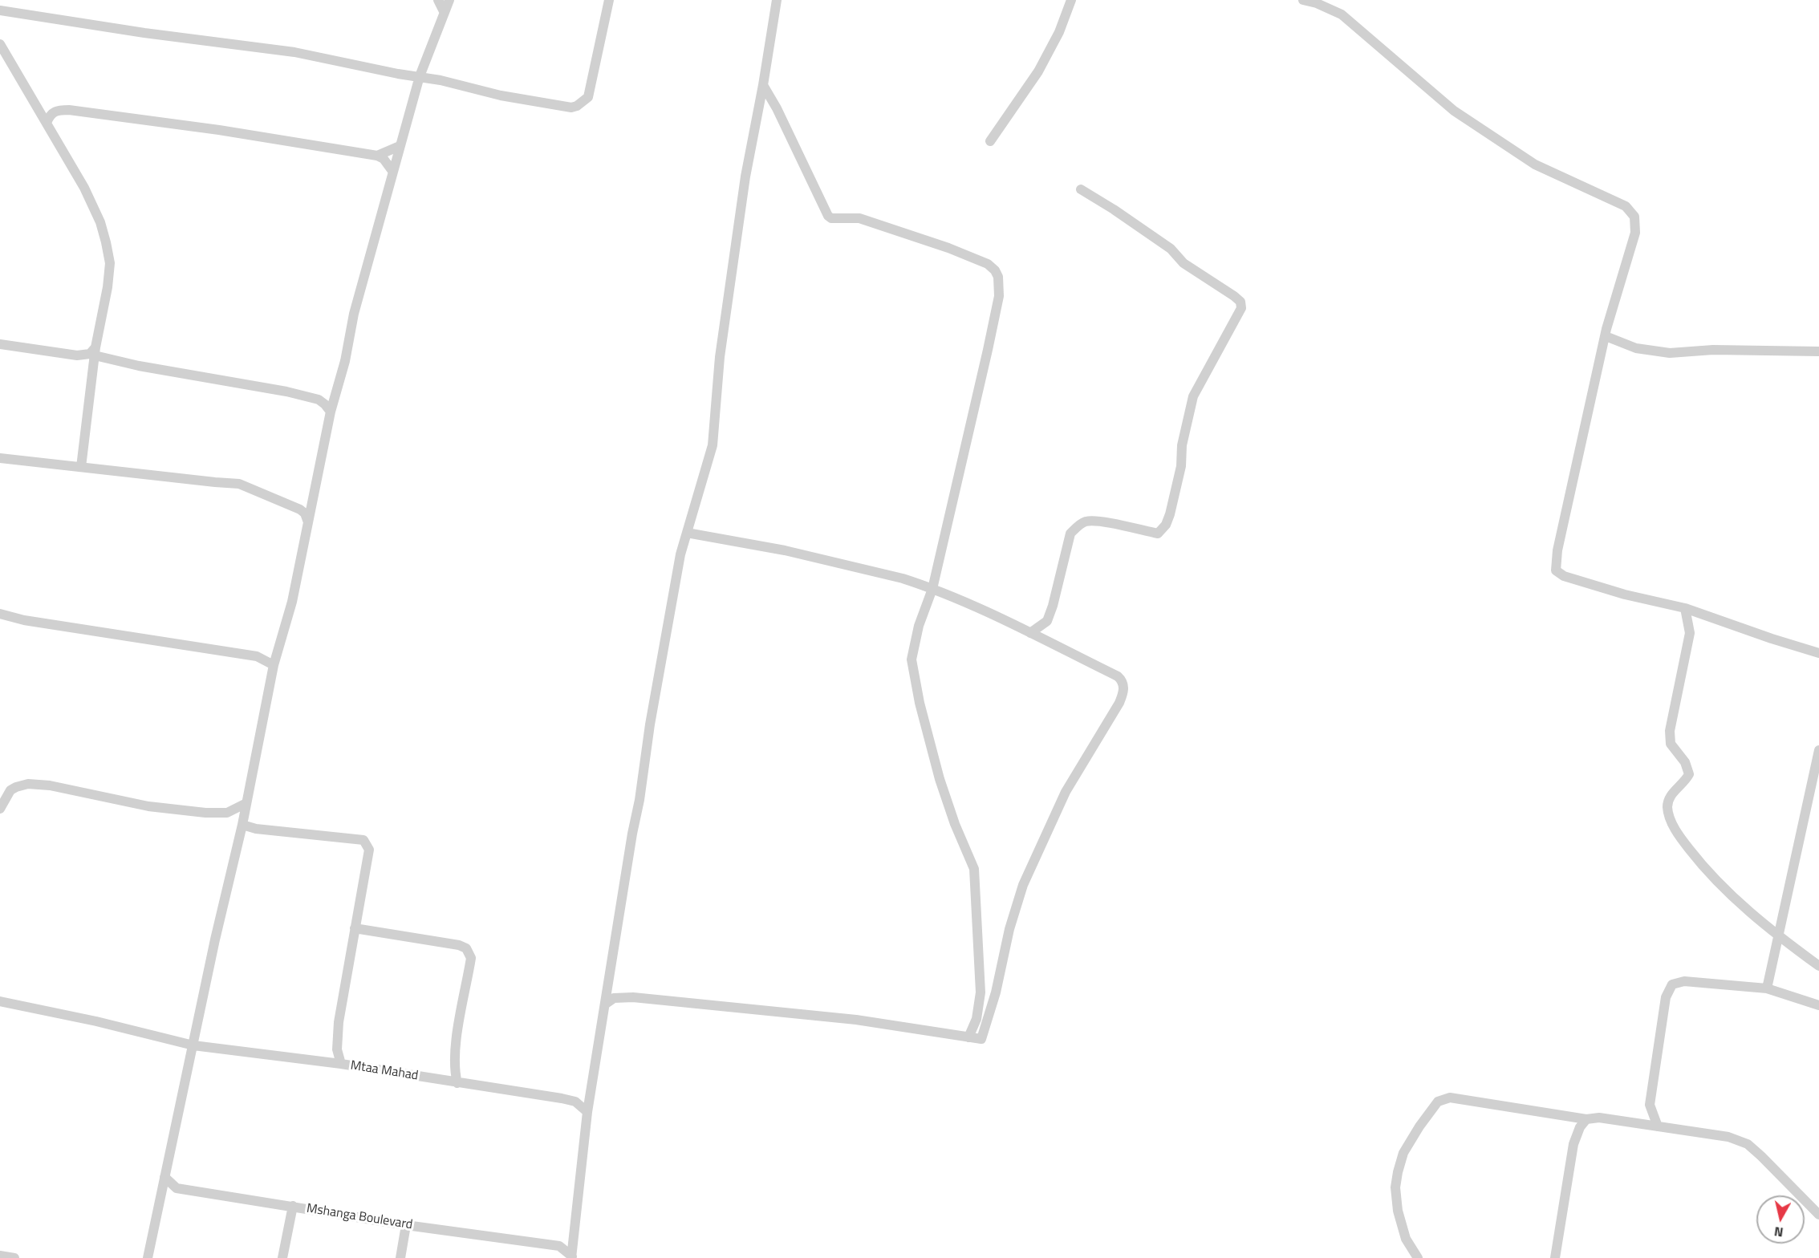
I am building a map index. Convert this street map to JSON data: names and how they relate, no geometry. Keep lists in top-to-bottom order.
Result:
{
  "streets": {
    "street": ["Mtaa Mahad", "Mshanga Boulevard"]
  },
  "north": "bottom"
}
